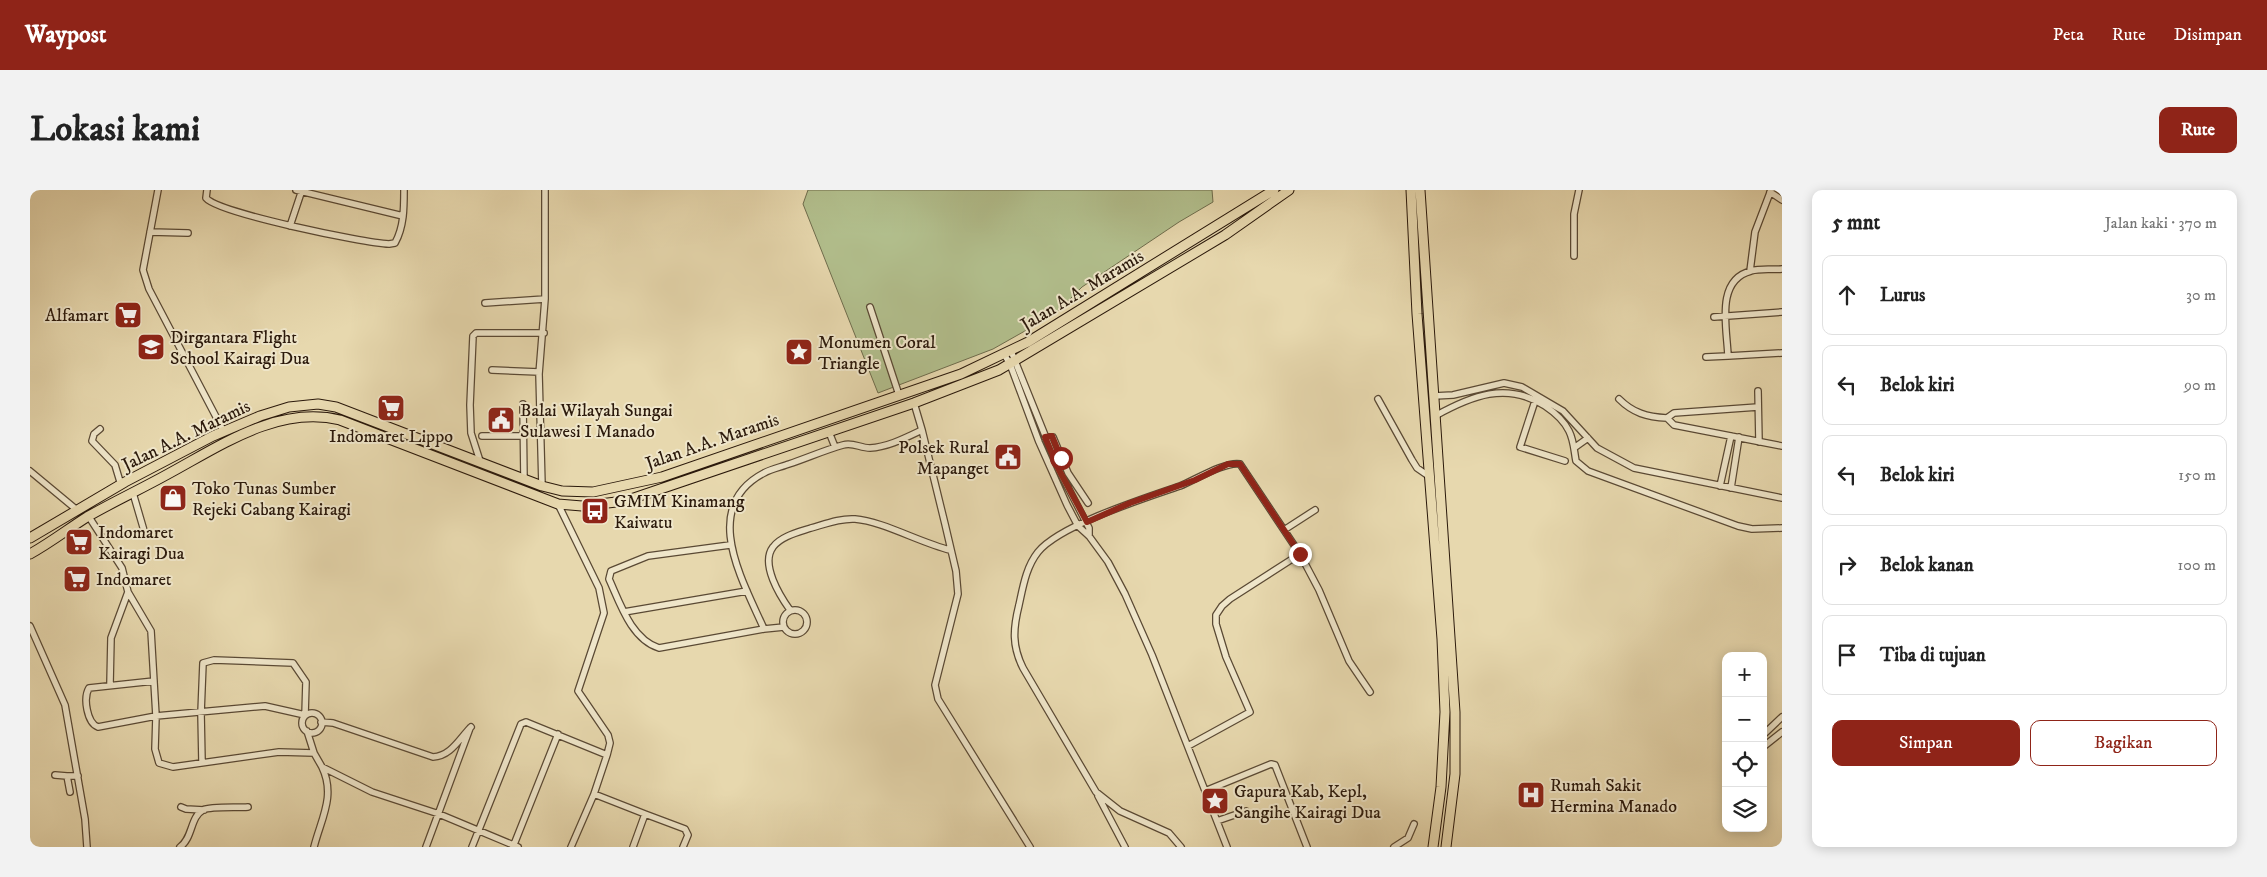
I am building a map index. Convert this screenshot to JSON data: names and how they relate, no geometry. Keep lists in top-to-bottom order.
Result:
{
  "streets": {
    "highway": ["Jalan A.A. Maramis"]
  },
  "places": {
    "supermarket": [
      "Alfamart",
      "Indomaret Lippo",
      "Indomaret Kairagi Dua",
      "Indomaret"
    ],
    "school or university": ["Dirgantara Flight School Kairagi Dua"],
    "place": ["Monumen Coral Triangle", "Gapura Kab, Kepl, Sangihe Kairagi Dua"],
    "public building": ["Balai Wilayah Sungai Sulawesi I Manado", "Polsek Rural Mapanget"],
    "shop": ["Toko Tunas Sumber Rejeki Cabang Kairagi"],
    "bus stop": ["GMIM Kinamang Kaiwatu"],
    "hospital": ["Rumah Sakit Hermina Manado"]
  },
  "page": {
    "header": "Waypost",
    "nav": ["Peta", "Rute", "Disimpan"],
    "buttons": [
      "Rute",
      ["Simpan", "Bagikan"]
    ],
    "title": "Lokasi kami",
    "heading": ["5 mnt", "Jalan kaki · 370 m"],
    "list": [
      ["Lurus", "30 m"],
      ["Belok kiri", "90 m"],
      ["Belok kiri", "150 m"],
      ["Belok kanan", "100 m"],
      "Tiba di tujuan"
    ],
    "map_buttons": ["+", "−"]
  }
}
